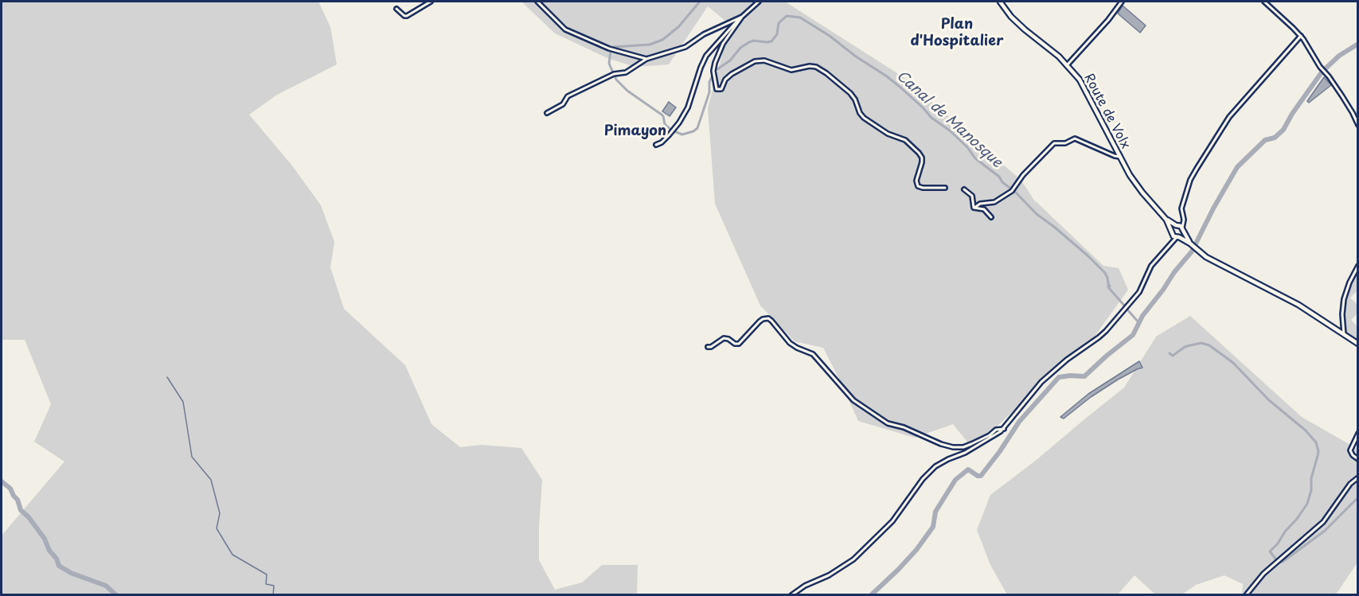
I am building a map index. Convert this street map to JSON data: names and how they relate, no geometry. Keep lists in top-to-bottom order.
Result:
{
  "streets": {
    "main road": ["Route de Volx"]
  },
  "districts": ["Plan d'Hospitalier", "Pimayon"],
  "water": ["Canal de Manosque"]
}
